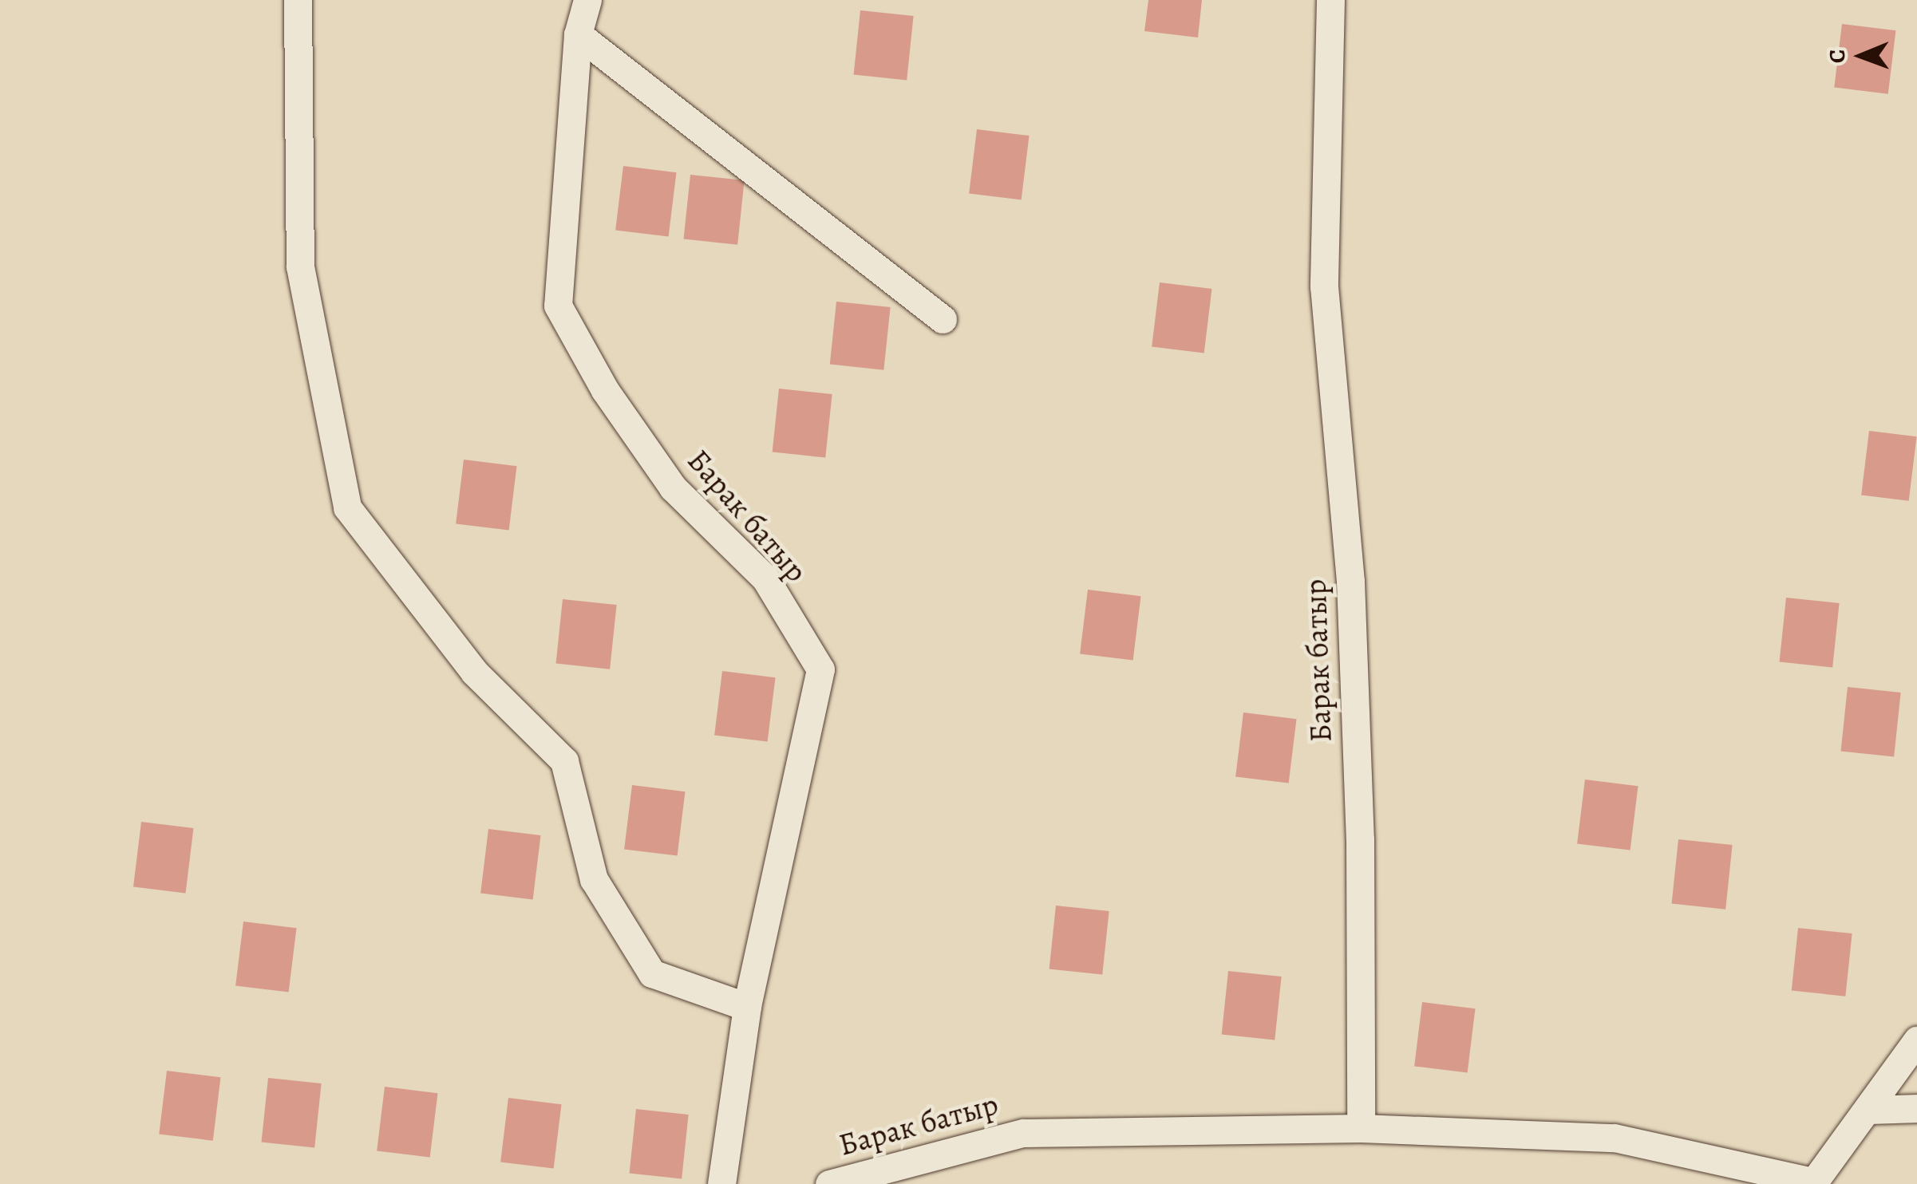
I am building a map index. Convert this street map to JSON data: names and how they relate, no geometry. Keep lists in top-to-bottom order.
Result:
{
  "streets": {
    "street": ["Барак батыр"]
  },
  "north": "left"
}
